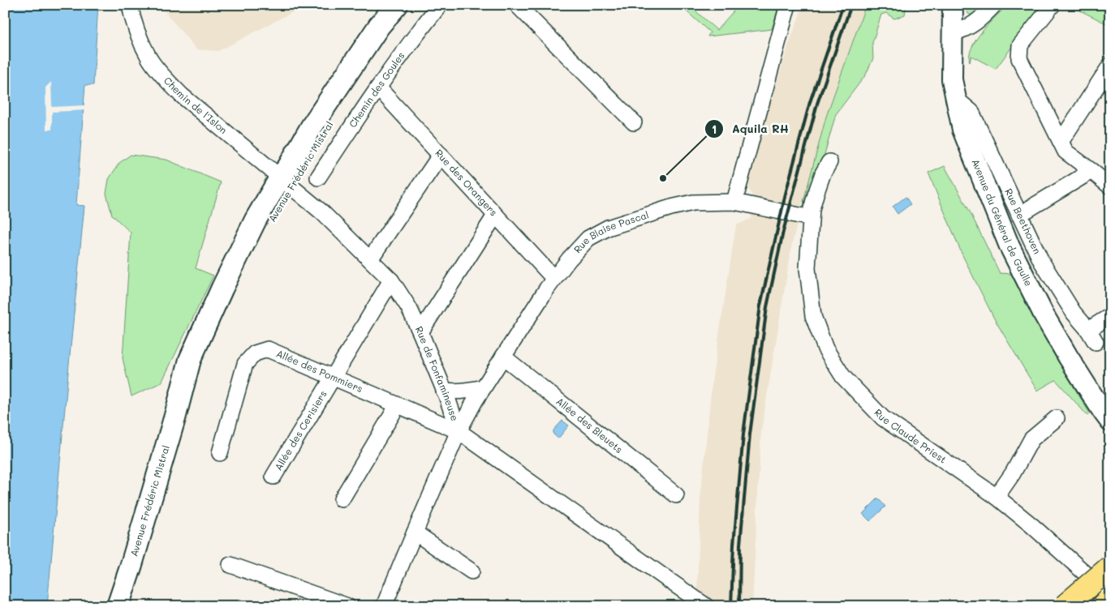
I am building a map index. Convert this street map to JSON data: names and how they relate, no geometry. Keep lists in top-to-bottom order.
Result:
{
  "streets": {
    "main road": ["Avenue Frédéric Mistral"],
    "street": [
      "Chemin des Goules",
      "Chemin de l'Islon",
      "Rue des Orangers",
      "Rue Beethoven",
      "Avenue du Général de Gaulle",
      "Rue Blaise Pascal",
      "Allée des Pommiers",
      "Rue de Fonfamineuse",
      "Allée des Bleuets",
      "Allée des Cerisiers",
      "Rue Claude Priest"
    ]
  },
  "crossings": [
    ["Chemin des Goules", "Rue des Orangers"],
    ["Chemin de l'Islon", "Avenue Frédéric Mistral"],
    ["Chemin de l'Islon", "Rue de Fonfamineuse"],
    ["Avenue Frédéric Mistral", "Rue de Fonfamineuse"],
    ["Rue des Orangers", "Rue Blaise Pascal"],
    ["Rue Beethoven", "Avenue du Général de Gaulle"],
    ["Rue Blaise Pascal", "Allée des Pommiers"],
    ["Rue Blaise Pascal", "Rue de Fonfamineuse"],
    ["Rue Blaise Pascal", "Allée des Bleuets"],
    ["Rue Blaise Pascal", "Rue Claude Priest"],
    ["Allée des Pommiers", "Rue de Fonfamineuse"],
    ["Allée des Pommiers", "Allée des Cerisiers"],
    ["Rue de Fonfamineuse", "Allée des Cerisiers"]
  ],
  "places": ["Aquila RH"]
}
